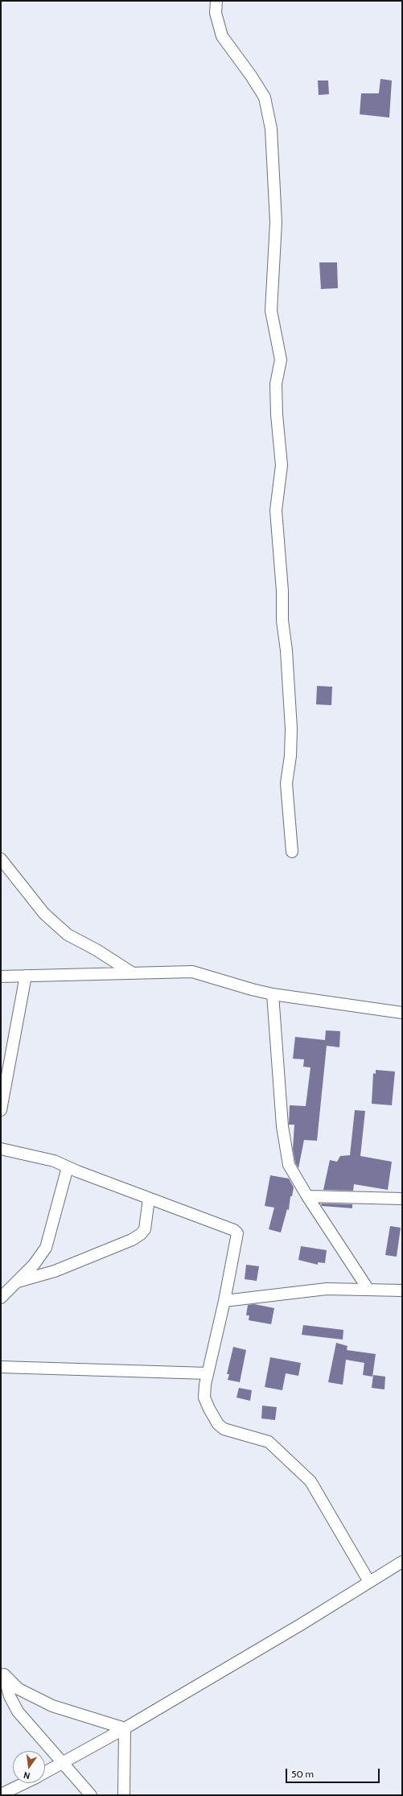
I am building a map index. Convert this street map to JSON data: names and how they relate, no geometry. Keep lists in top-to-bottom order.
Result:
{
  "scale_bar": "50 m",
  "north": "bottom"
}
